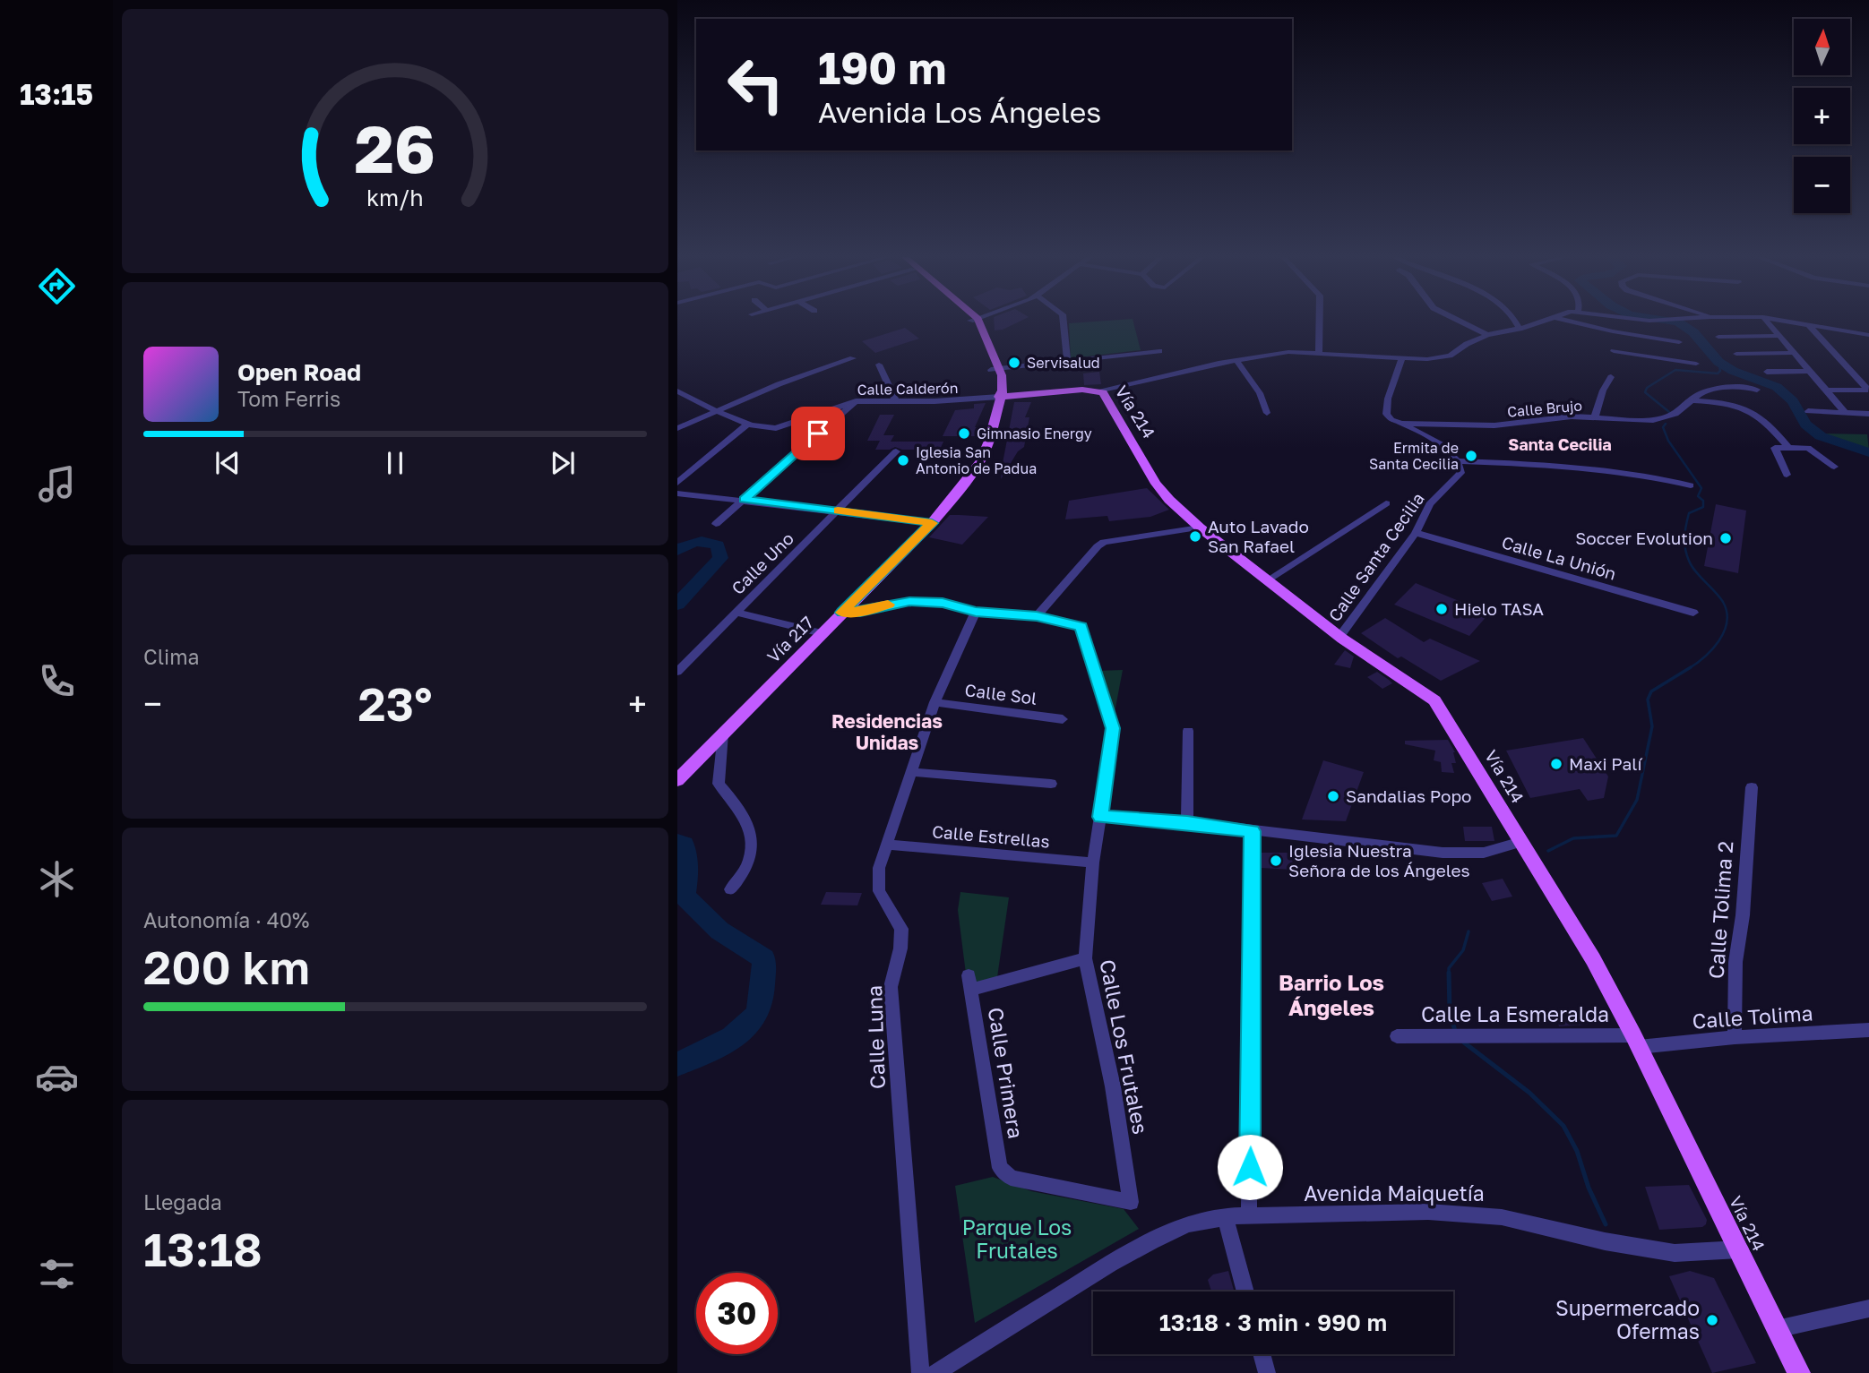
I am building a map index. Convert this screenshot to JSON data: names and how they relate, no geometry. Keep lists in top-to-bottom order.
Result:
{
  "streets": {
    "main road": ["Vía 214", "Vía 217"],
    "street": [
      "Calle Calderón",
      "Calle Brujo",
      "Calle Santa Cecilia",
      "Calle La Unión",
      "Calle Uno",
      "Calle Sol",
      "Calle Estrellas",
      "Calle Tolima 2",
      "Calle La Esmeralda",
      "Calle Tolima",
      "Calle Luna",
      "Calle Los Frutales",
      "Calle Primera",
      "Avenida Maiquetía"
    ]
  },
  "crossings": [
    ["Calle Calderón", "Vía 214"],
    ["Calle Calderón", "Vía 217"],
    ["Vía 214", "Calle Santa Cecilia"],
    ["Vía 214", "Vía 217"],
    ["Vía 214", "Calle La Esmeralda"],
    ["Vía 214", "Calle Tolima"],
    ["Vía 214", "Avenida Maiquetía"],
    ["Calle Santa Cecilia", "Calle La Unión"],
    ["Calle Sol", "Calle Luna"],
    ["Calle Estrellas", "Calle Luna"],
    ["Calle Estrellas", "Calle Los Frutales"],
    ["Calle Tolima 2", "Calle Tolima"],
    ["Calle La Esmeralda", "Calle Tolima"],
    ["Calle Los Frutales", "Calle Primera"]
  ],
  "districts": ["Santa Cecilia", "Residencias Unidas", "Barrio Los Ángeles"],
  "parks": ["Parque Los Frutales"],
  "places": [
    "Servisalud",
    "Gimnasio Energy",
    "Ermita de Santa Cecilia",
    "Iglesia San Antonio de Padua",
    "Auto Lavado San Rafael",
    "Soccer Evolution",
    "Hielo TASA",
    "Maxi Palí",
    "Sandalias Popo",
    "Iglesia Nuestra Señora de los Ángeles",
    "Supermercado Ofermas"
  ],
  "north": "top",
  "page": {
    "tabs": "13:15",
    "map_buttons": ["+", "−"],
    "turn": ["190 m", "Avenida Los Ángeles"],
    "song": ["Open Road", "Tom Ferris"],
    "tile": [
      "Clima",
      ["Autonomía · 40%", "200 km"],
      ["Llegada", "13:18"]
    ],
    "heat": ["−", "23°", "+"],
    "limit": "30",
    "trip": "13:18 · 3 min · 990 m",
    "gauge": ["26", "km/h"]
  }
}
